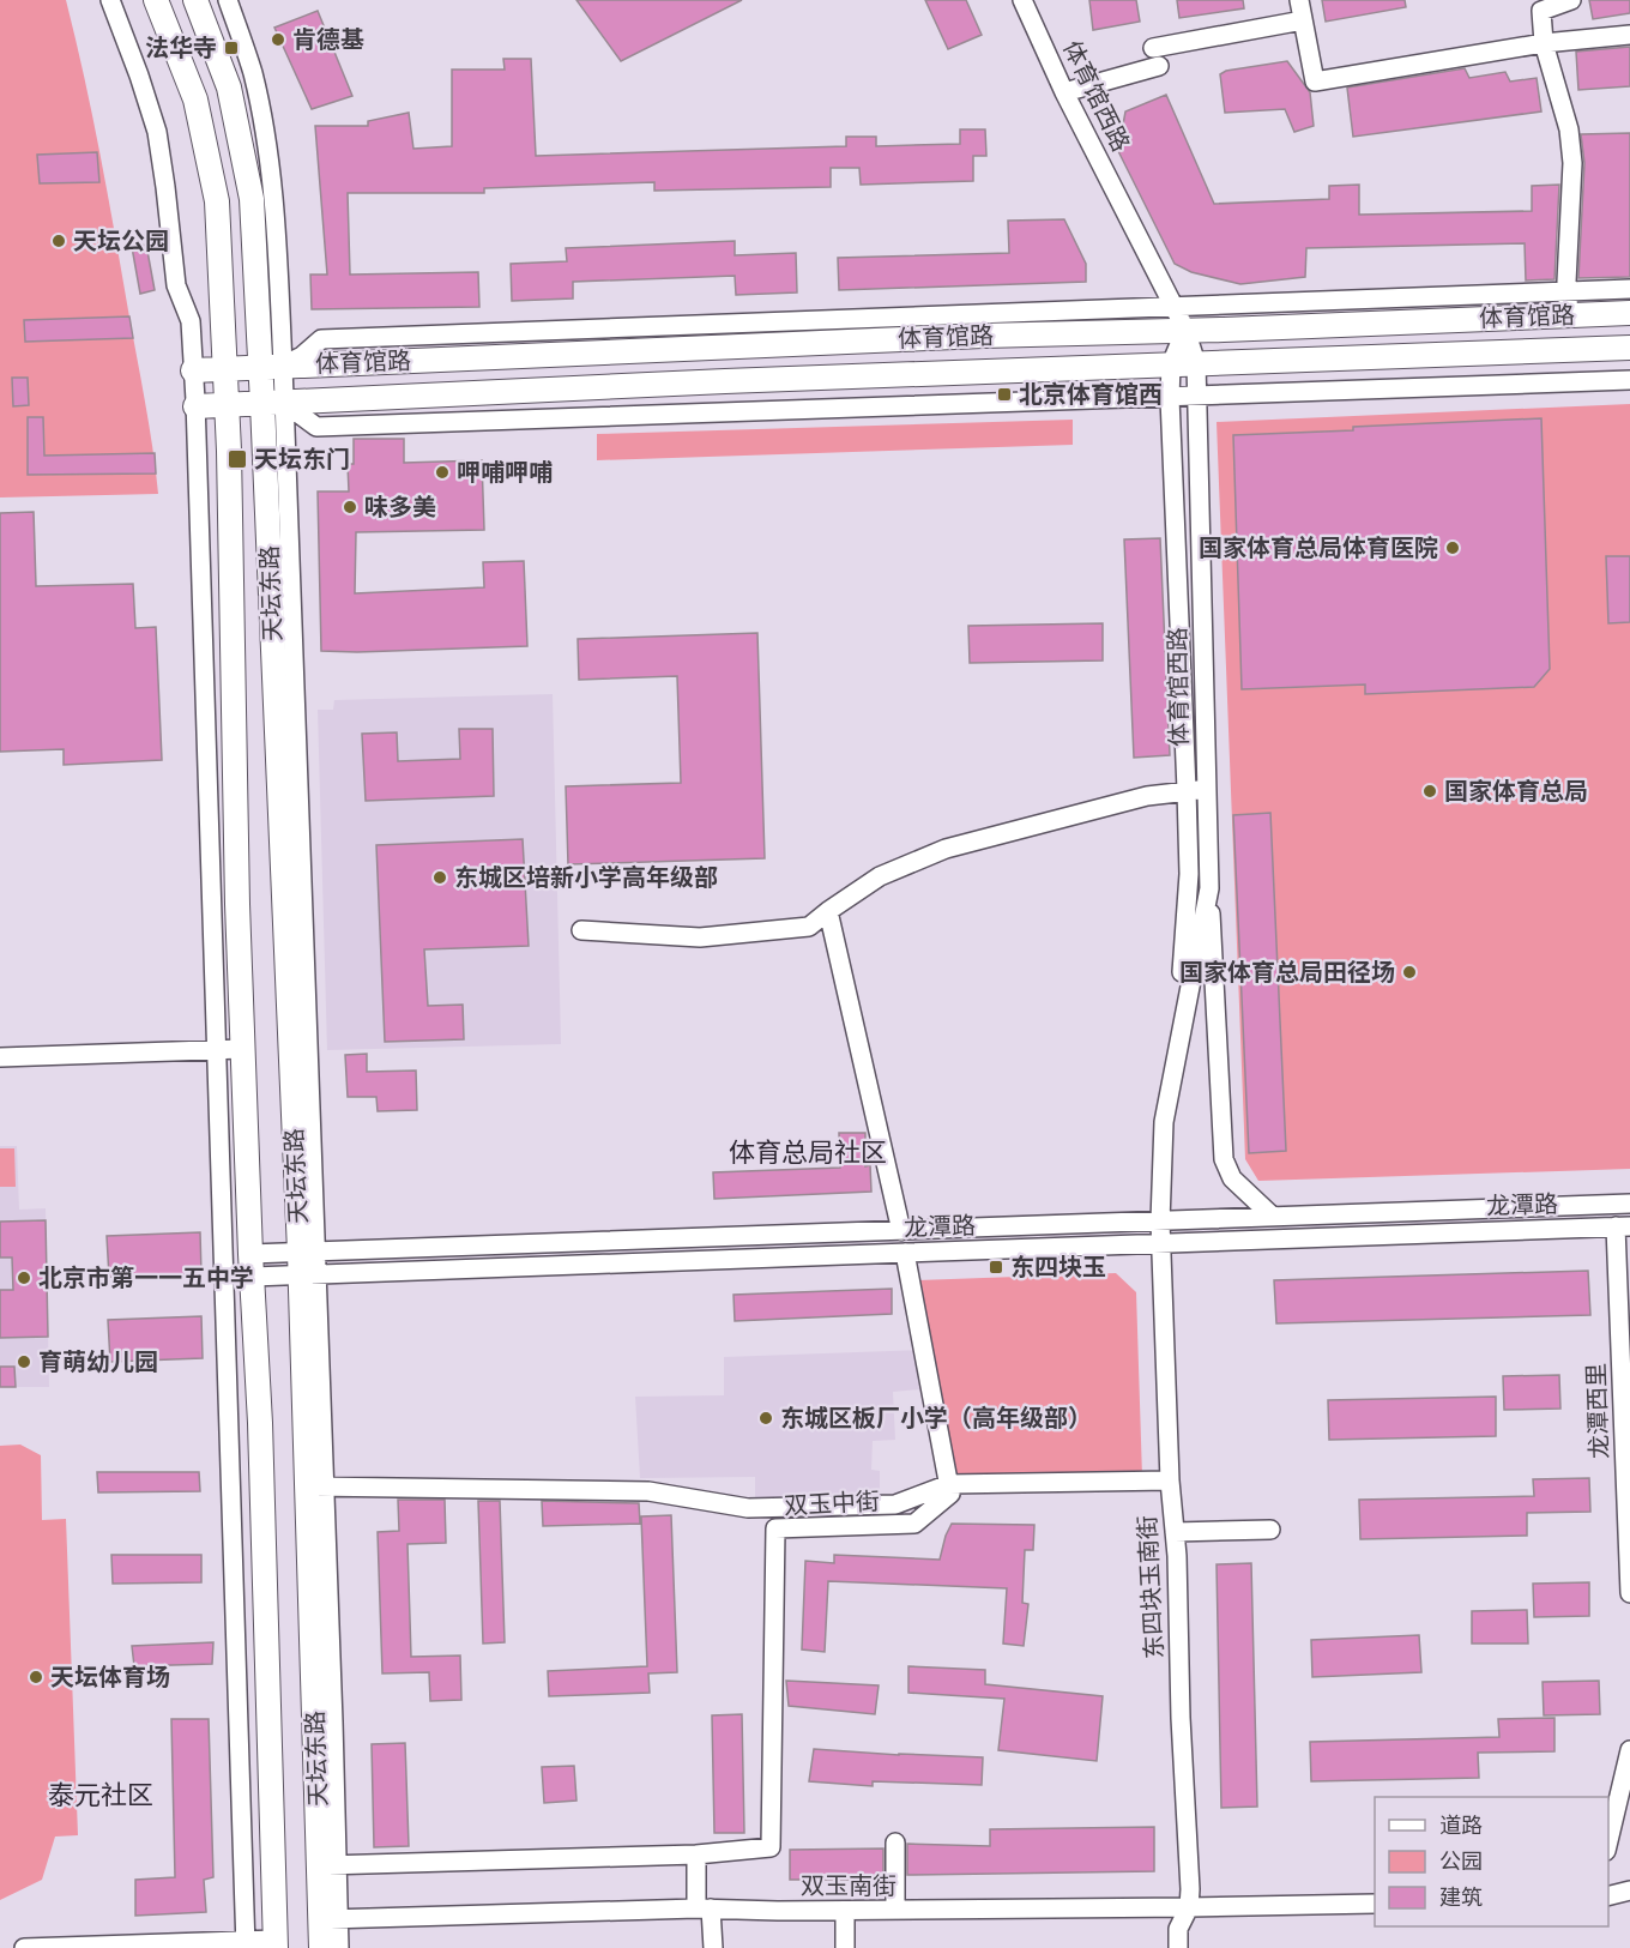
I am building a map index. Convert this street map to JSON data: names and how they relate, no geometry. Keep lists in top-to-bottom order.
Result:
{
  "streets": {
    "main road": ["体育馆路", "天坛东路"],
    "street": [
      "体育馆西路",
      "龙潭路",
      "龙潭西里",
      "双玉中街",
      "东四块玉南街",
      "双玉南街"
    ]
  },
  "crossings": [
    ["体育馆西路", "体育馆路"],
    ["体育馆西路", "龙潭路"],
    ["体育馆西路", "东四块玉南街"],
    ["体育馆路", "天坛东路"],
    ["天坛东路", "龙潭路"],
    ["天坛东路", "双玉南街"],
    ["龙潭路", "龙潭西里"],
    ["龙潭路", "东四块玉南街"],
    ["东四块玉南街", "双玉南街"]
  ],
  "districts": ["体育总局社区", "泰元社区"],
  "places": {
    "other": [
      "肯德基",
      "天坛公园",
      "呷哺呷哺",
      "味多美",
      "国家体育总局体育医院",
      "国家体育总局",
      "东城区培新小学高年级部",
      "国家体育总局田径场",
      "北京市第一一五中学",
      "育萌幼儿园",
      "东城区板厂小学（高年级部）",
      "天坛体育场"
    ],
    "transit": [
      "法华寺",
      "北京体育馆西",
      "天坛东门",
      "东四块玉"
    ]
  },
  "legend": ["道路", "公园", "建筑"]
}
